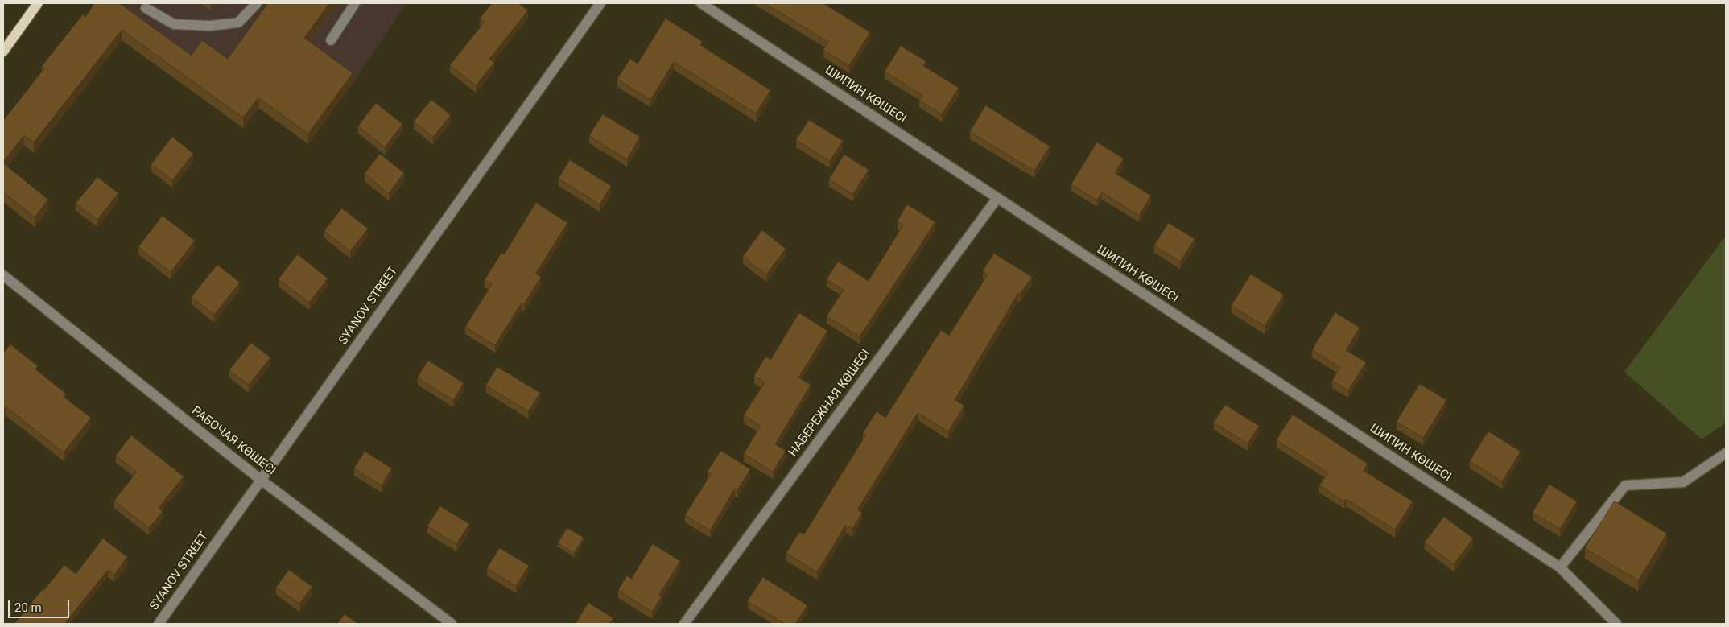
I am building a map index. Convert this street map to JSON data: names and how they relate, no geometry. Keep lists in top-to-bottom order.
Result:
{
  "streets": {
    "street": [
      "ШИПИН КӨШЕСІ",
      "SYANOV STREET",
      "НАБЕРЕЖНАЯ КӨШЕСІ",
      "РАБОЧАЯ КӨШЕСІ"
    ]
  },
  "crossings": [
    ["ШИПИН КӨШЕСІ", "НАБЕРЕЖНАЯ КӨШЕСІ"],
    ["SYANOV STREET", "РАБОЧАЯ КӨШЕСІ"]
  ],
  "scale_bar": "20 m"
}
